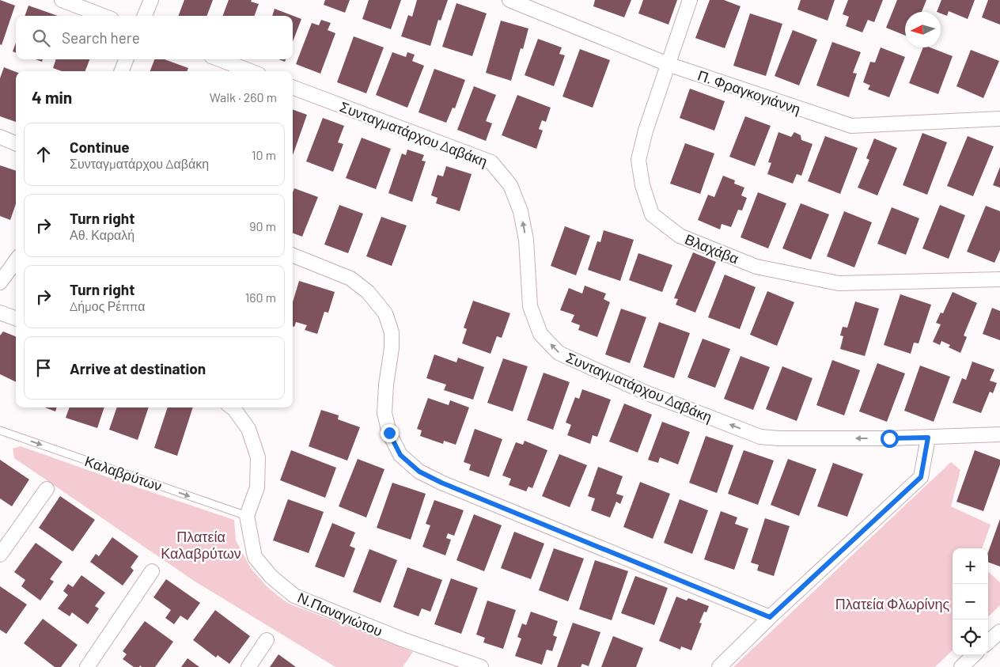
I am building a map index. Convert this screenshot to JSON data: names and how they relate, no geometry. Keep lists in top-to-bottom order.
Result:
{
  "streets": {
    "street": [
      "Π. Φραγκογιάννη",
      "Συνταγματάρχου Δαβάκη",
      "Βλαχάβα",
      "Ν.Παναγιώτου"
    ],
    "lane": ["Καλαβρύτων"]
  },
  "crossings": [
    ["Π. Φραγκογιάννη", "Βλαχάβα"],
    ["Καλαβρύτων", "Ν.Παναγιώτου"]
  ],
  "one_way": ["Συνταγματάρχου Δαβάκη", "Καλαβρύτων"],
  "parks": ["Πλατεία Καλαβρύτων", "Πλατεία Φλωρίνης"],
  "north": "left",
  "page": {
    "search": "Search here",
    "heading": ["4 min", "Walk · 260 m"],
    "list": [
      ["Continue", "Συνταγματάρχου Δαβάκη", "10 m"],
      ["Turn right", "Αθ. Καραλή", "90 m"],
      ["Turn right", "Δήμος Ρέππα", "160 m"],
      "Arrive at destination"
    ],
    "map_buttons": ["+", "−"]
  }
}
